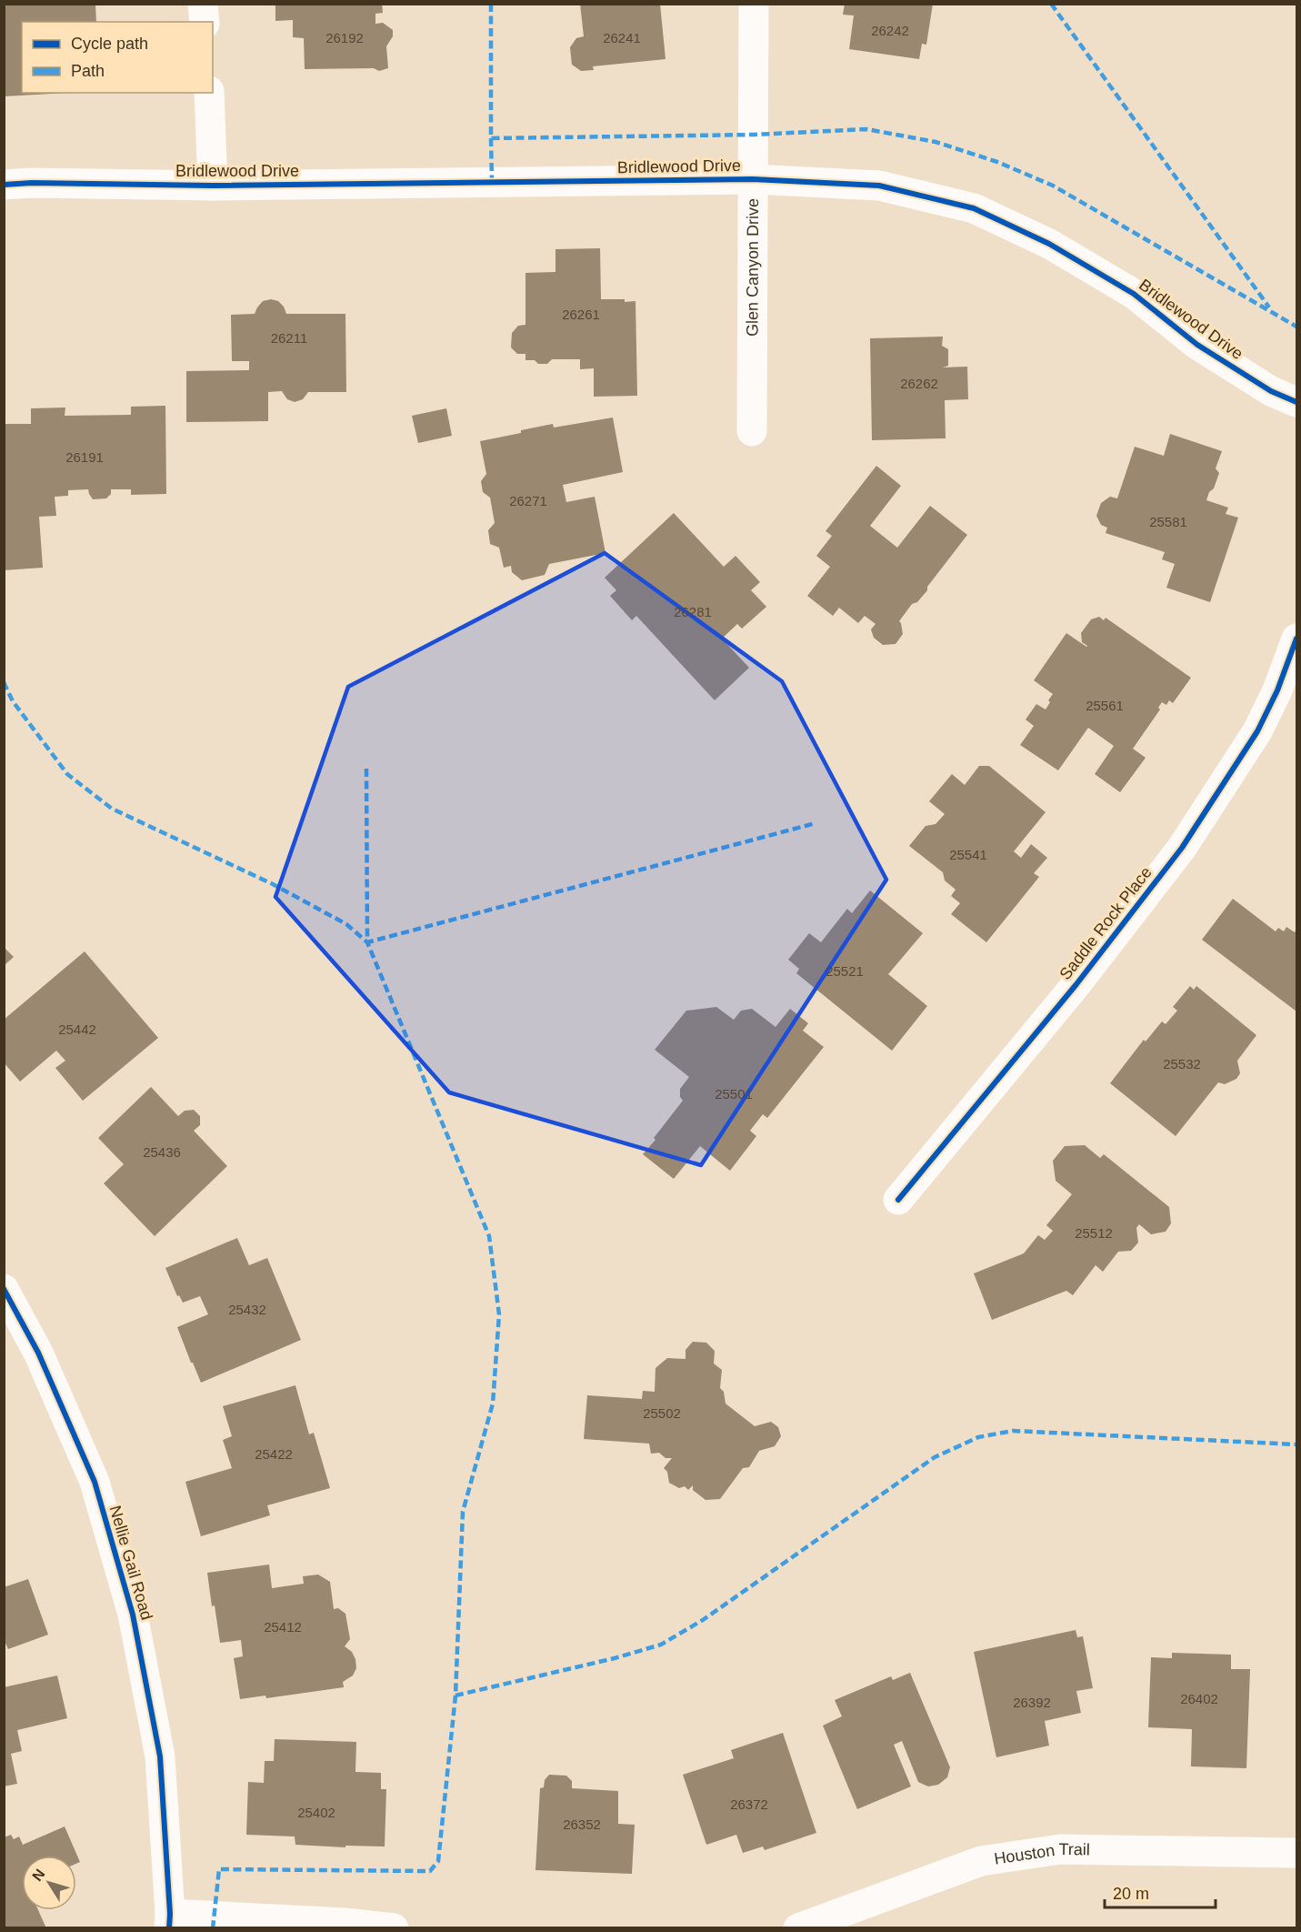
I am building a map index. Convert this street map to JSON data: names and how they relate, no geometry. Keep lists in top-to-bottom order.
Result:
{
  "streets": {
    "street": [
      "Bridlewood Drive",
      "Glen Canyon Drive",
      "Saddle Rock Place",
      "Nellie Gail Road",
      "Houston Trail"
    ]
  },
  "crossings": [
    ["Bridlewood Drive", "Glen Canyon Drive"]
  ],
  "house_numbers": [
    "26242",
    "26192",
    "26241",
    "26261",
    "26211",
    "26262",
    "26191",
    "26271",
    "25581",
    "26281",
    "25561",
    "25541",
    "25521",
    "25442",
    "25532",
    "25501",
    "25436",
    "25512",
    "25432",
    "25502",
    "25422",
    "25412",
    "26402",
    "26392",
    "26372",
    "25402",
    "26352"
  ],
  "legend": ["Cycle path", "Path"],
  "scale_bar": "20 m",
  "north": "top left"
}
